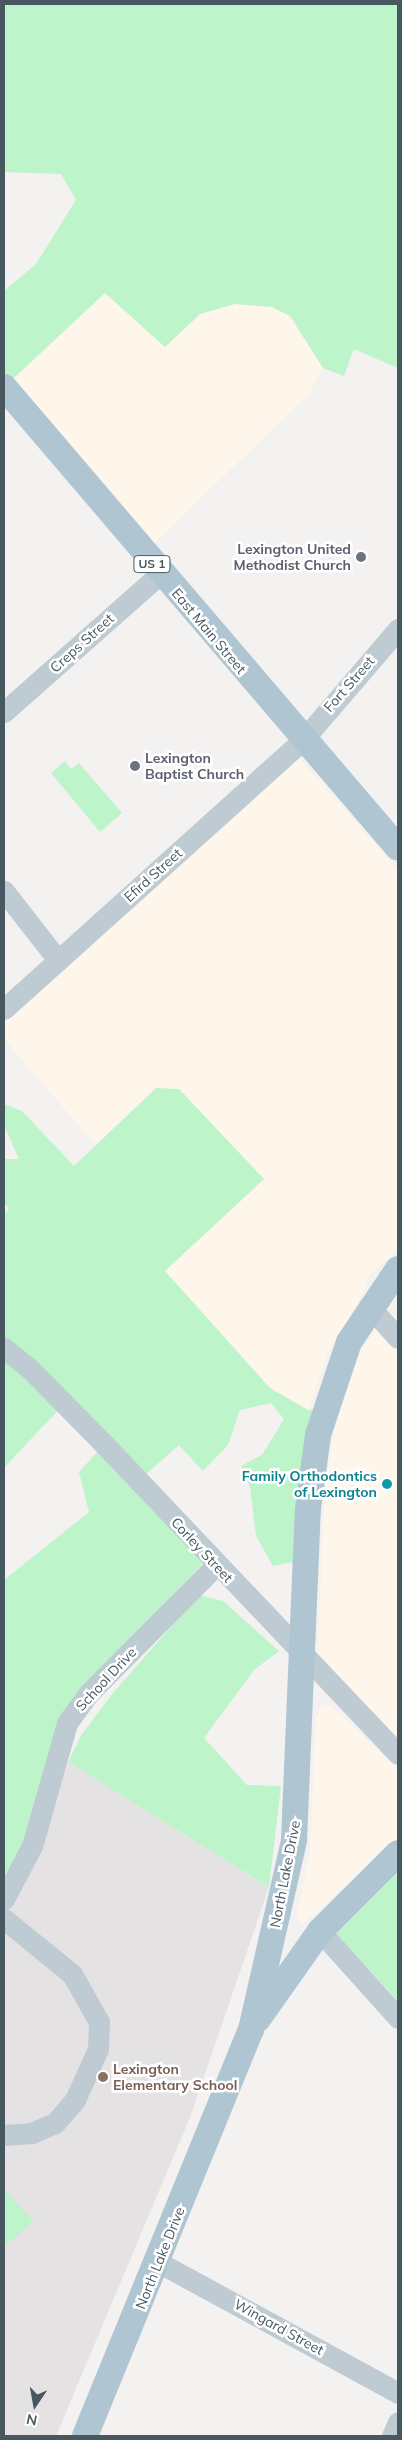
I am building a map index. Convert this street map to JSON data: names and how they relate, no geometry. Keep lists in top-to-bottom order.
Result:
{
  "streets": {
    "main road": ["US 1", "East Main Street", "North Lake Drive"],
    "street": [
      "Creps Street",
      "Fort Street",
      "Efird Street",
      "Corley Street",
      "School Drive",
      "Wingard Street"
    ]
  },
  "crossings": [
    ["East Main Street", "Creps Street"],
    ["East Main Street", "Fort Street"],
    ["East Main Street", "Efird Street"],
    ["Fort Street", "Efird Street"],
    ["Corley Street", "School Drive"],
    ["Corley Street", "North Lake Drive"],
    ["North Lake Drive", "Wingard Street"]
  ],
  "places": [
    "Lexington United Methodist Church",
    "Lexington Baptist Church",
    "Family Orthodontics of Lexington",
    "Lexington Elementary School"
  ],
  "north": "bottom"
}
